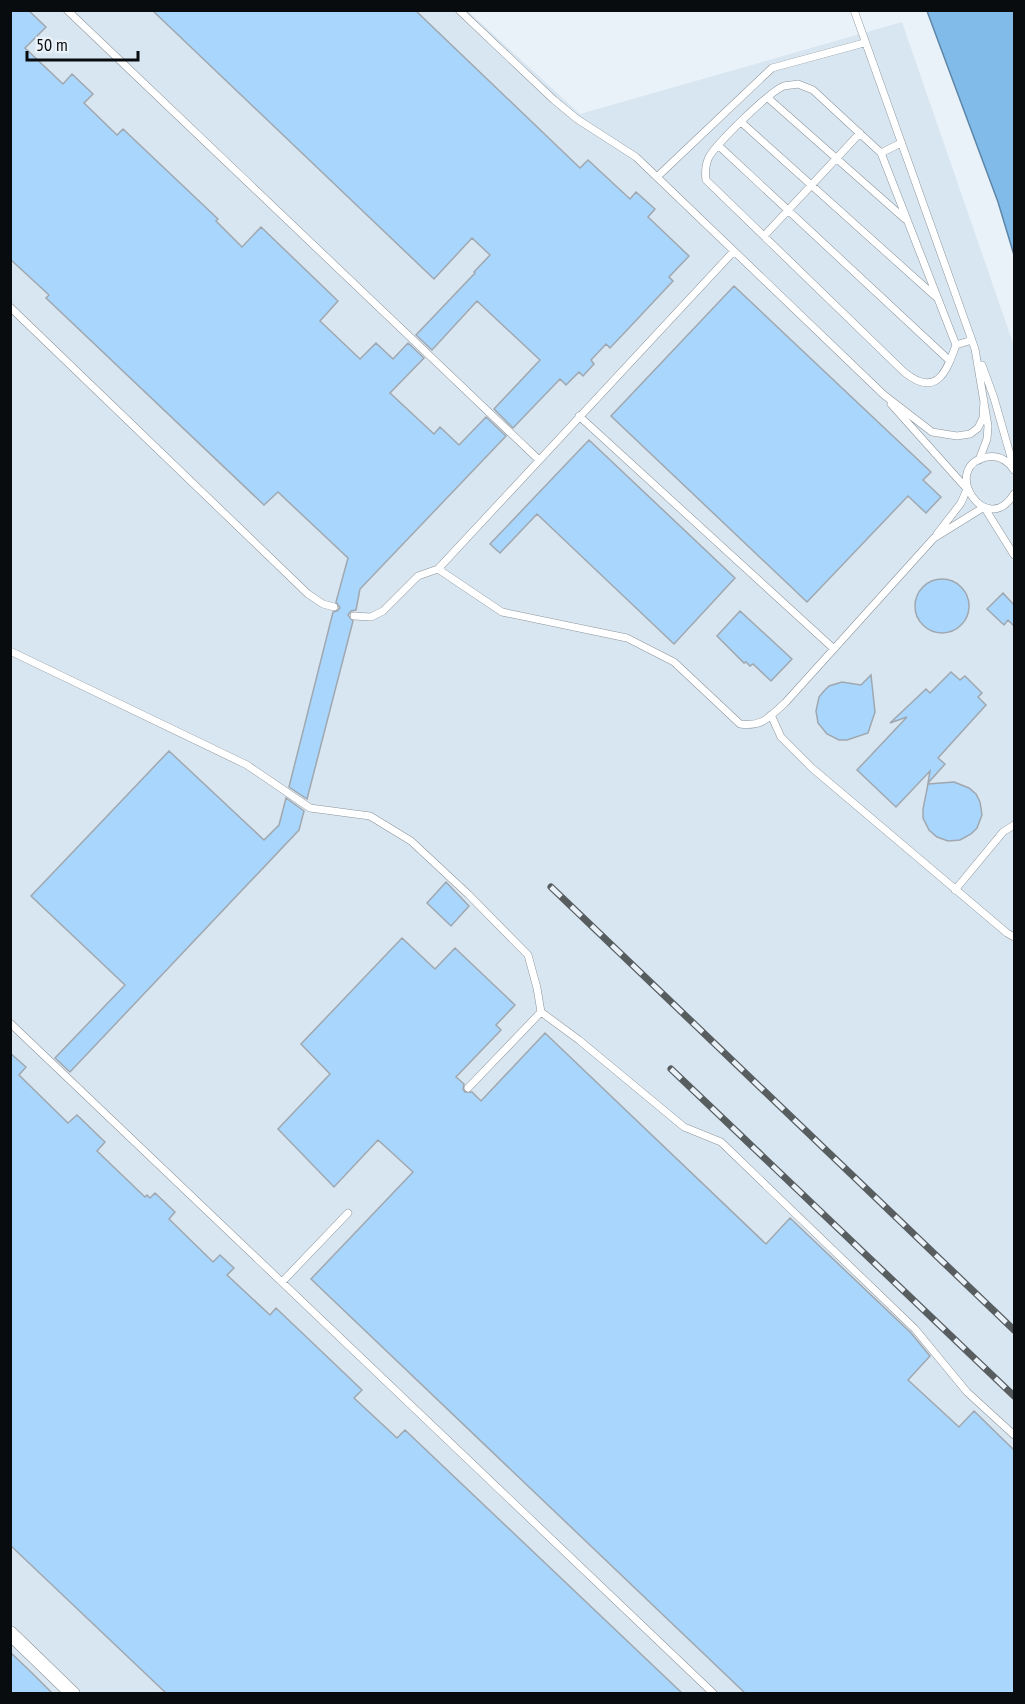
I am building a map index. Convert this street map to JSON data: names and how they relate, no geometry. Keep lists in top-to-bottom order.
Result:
{
  "scale_bar": "50 m"
}
